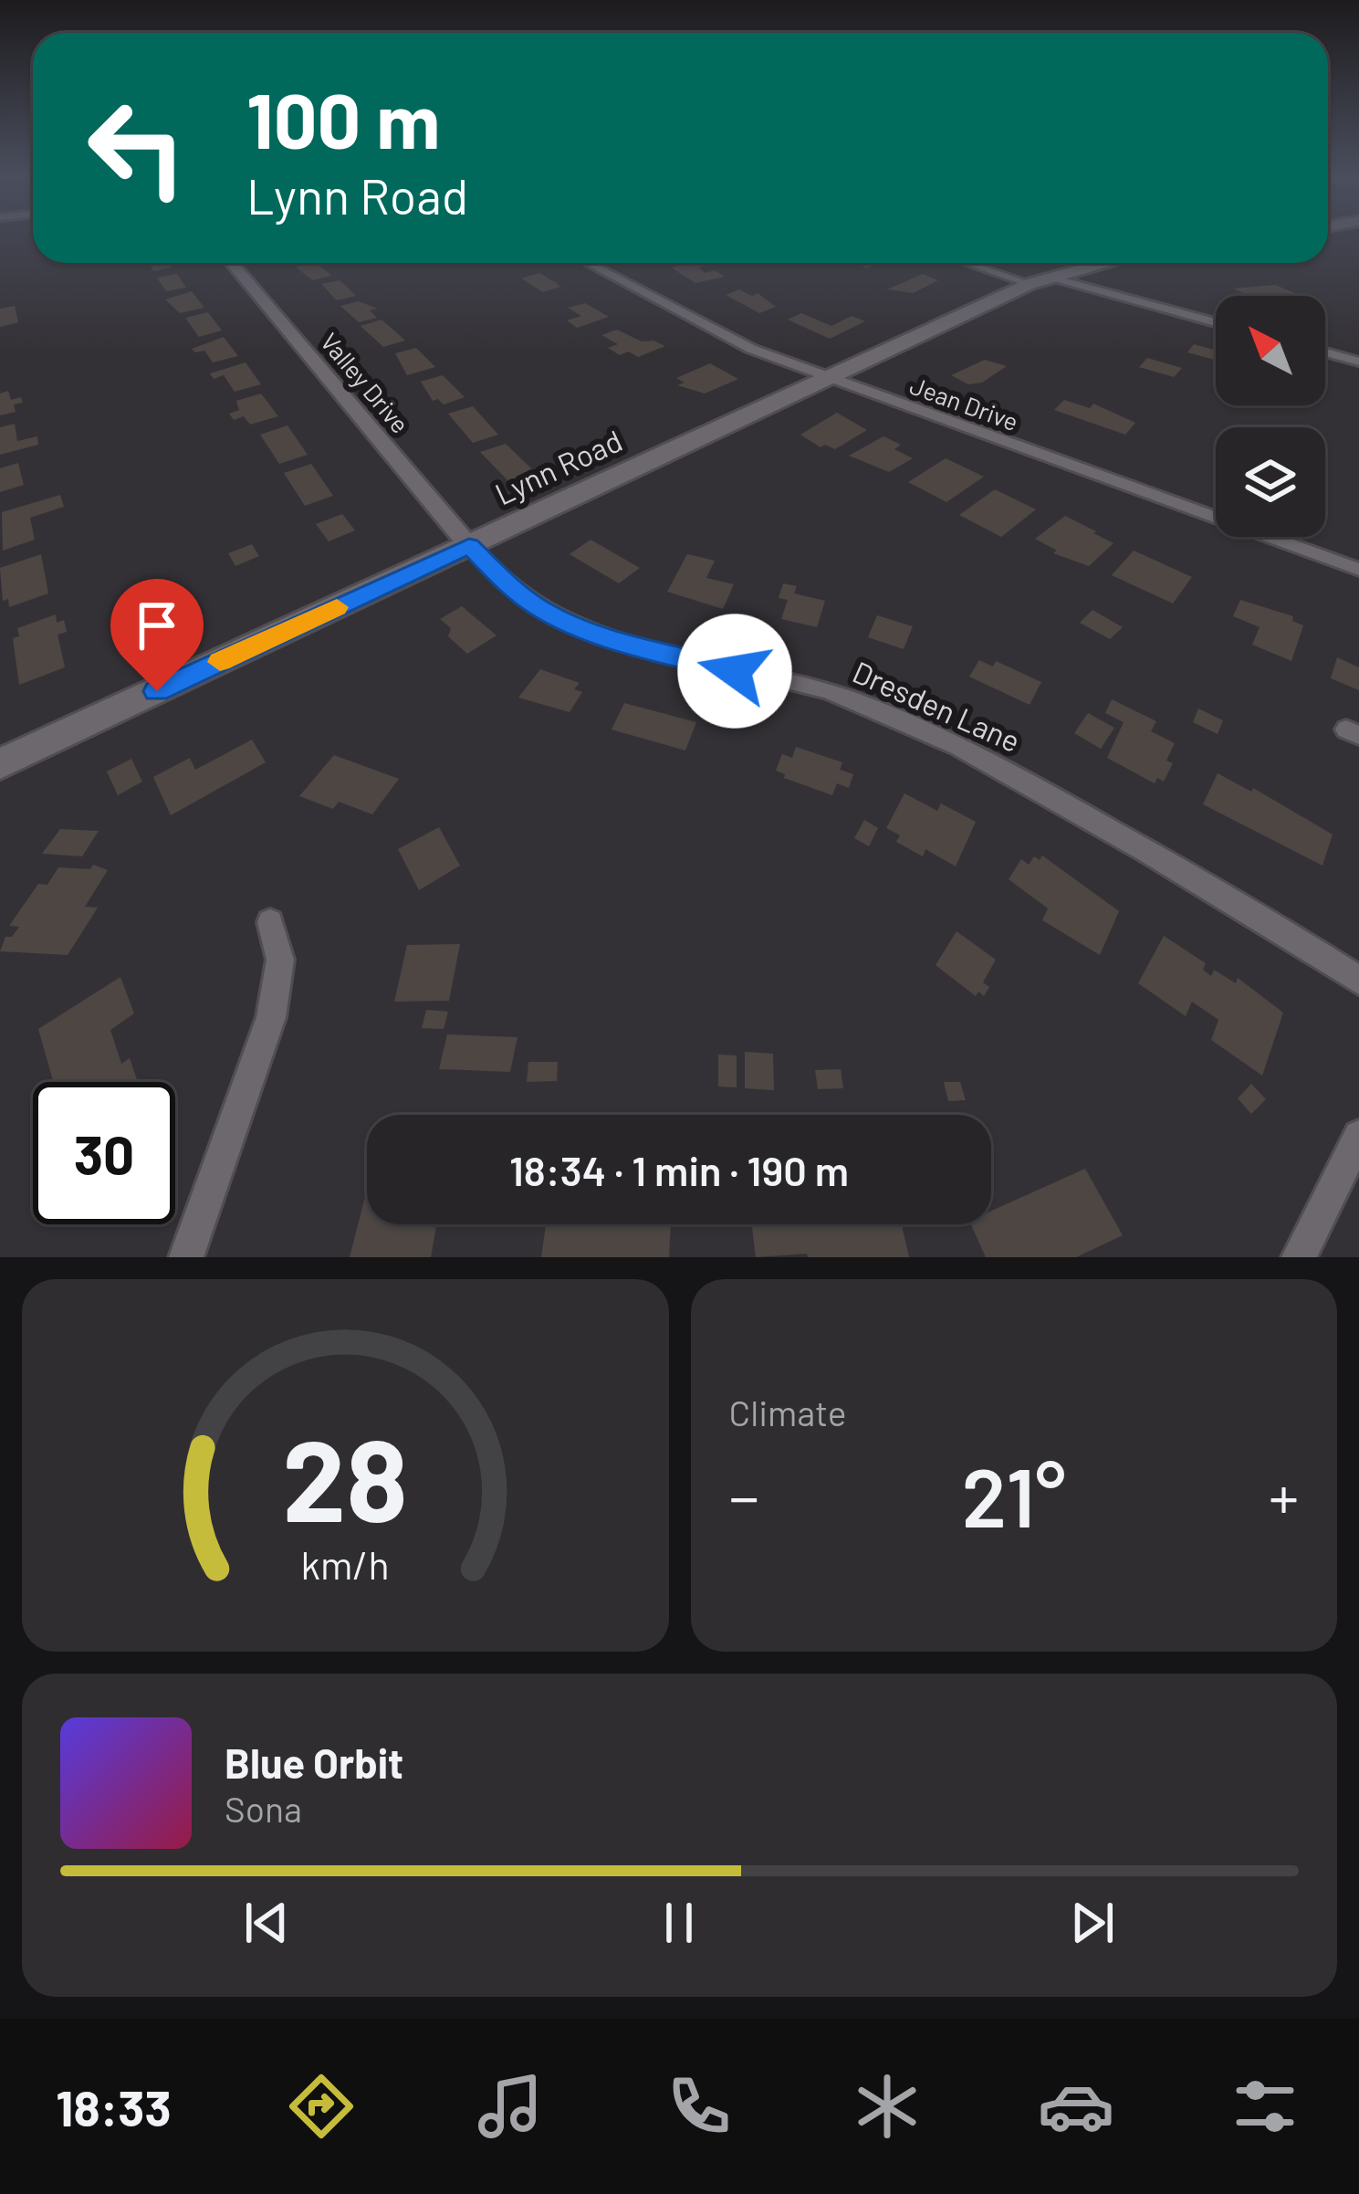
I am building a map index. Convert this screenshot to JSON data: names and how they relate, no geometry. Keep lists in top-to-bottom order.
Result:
{
  "streets": {
    "main road": ["Lynn Road"],
    "street": ["Valley Drive", "Jean Drive", "Dresden Lane"]
  },
  "crossings": [
    ["Valley Drive", "Lynn Road"],
    ["Valley Drive", "Dresden Lane"],
    ["Jean Drive", "Lynn Road"],
    ["Lynn Road", "Dresden Lane"]
  ],
  "north": "top left",
  "page": {
    "turn": ["100 m", "Lynn Road"],
    "limit": "30",
    "trip": "18:34 · 1 min · 190 m",
    "tile": "Climate",
    "heat": ["−", "21°", "+"],
    "song": ["Blue Orbit", "Sona"],
    "tabs": "18:33",
    "gauge": ["28", "km/h"]
  }
}
